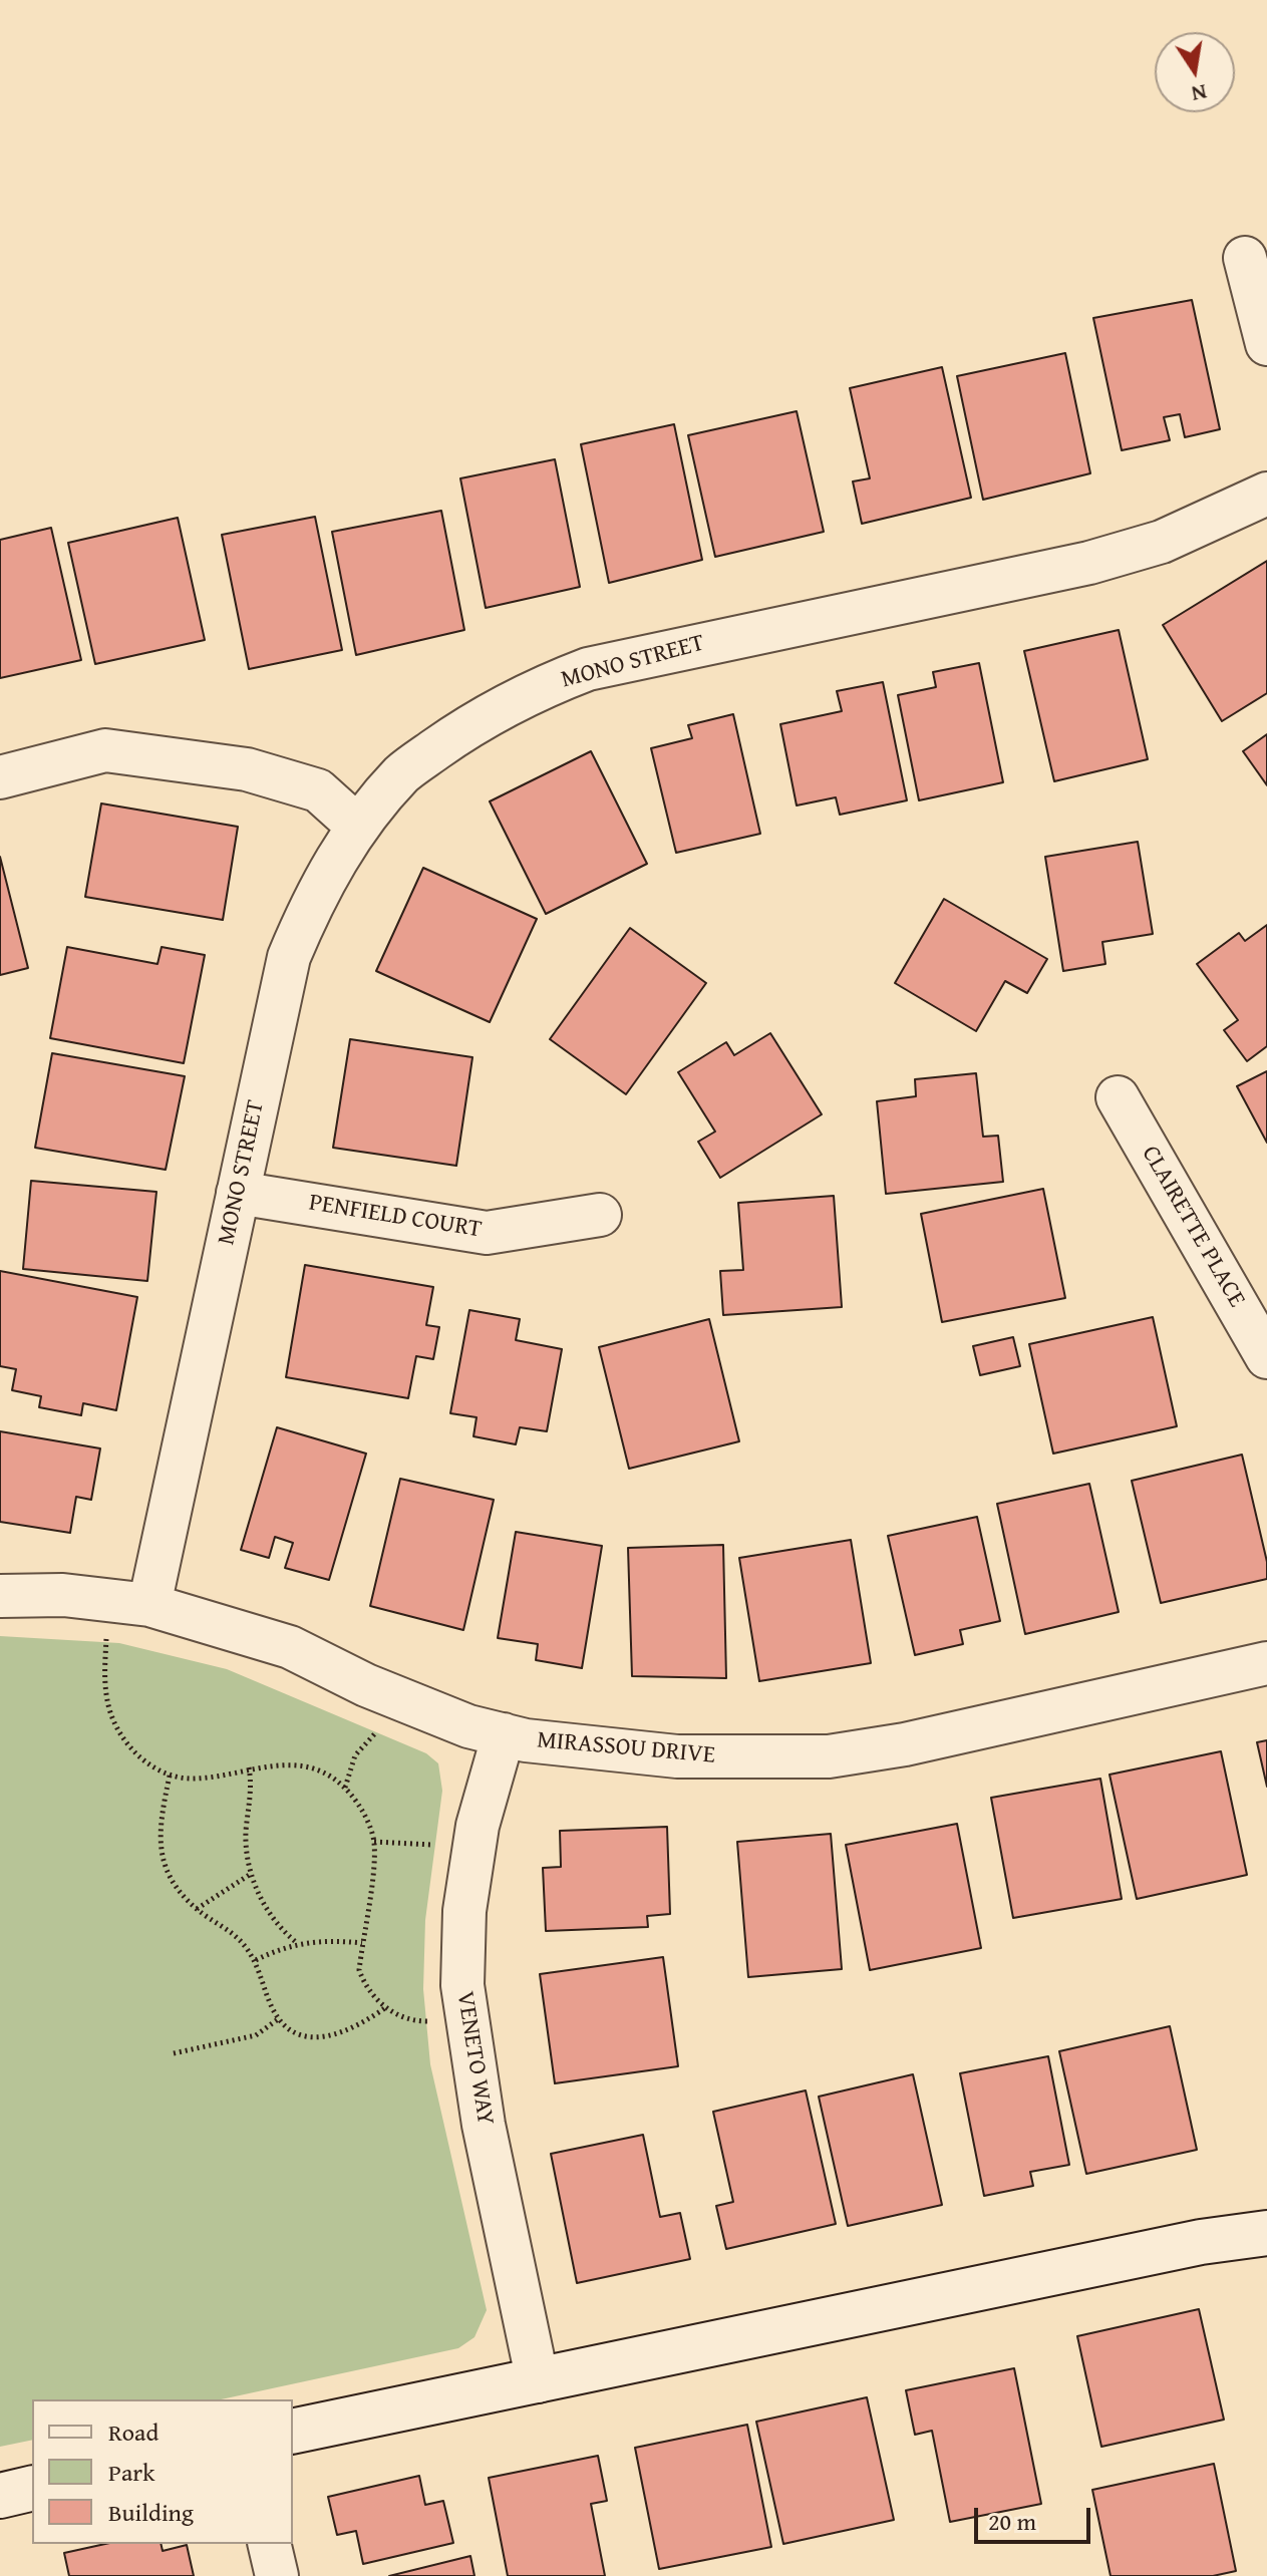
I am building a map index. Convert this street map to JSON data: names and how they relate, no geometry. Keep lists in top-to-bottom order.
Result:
{
  "streets": {
    "street": [
      "MONO STREET",
      "PENFIELD COURT",
      "CLAIRETTE PLACE",
      "MIRASSOU DRIVE",
      "VENETO WAY"
    ]
  },
  "crossings": [
    ["MONO STREET", "PENFIELD COURT"],
    ["MONO STREET", "MIRASSOU DRIVE"],
    ["MIRASSOU DRIVE", "VENETO WAY"]
  ],
  "legend": ["Road", "Park", "Building"],
  "scale_bar": "20 m",
  "north": "bottom"
}
